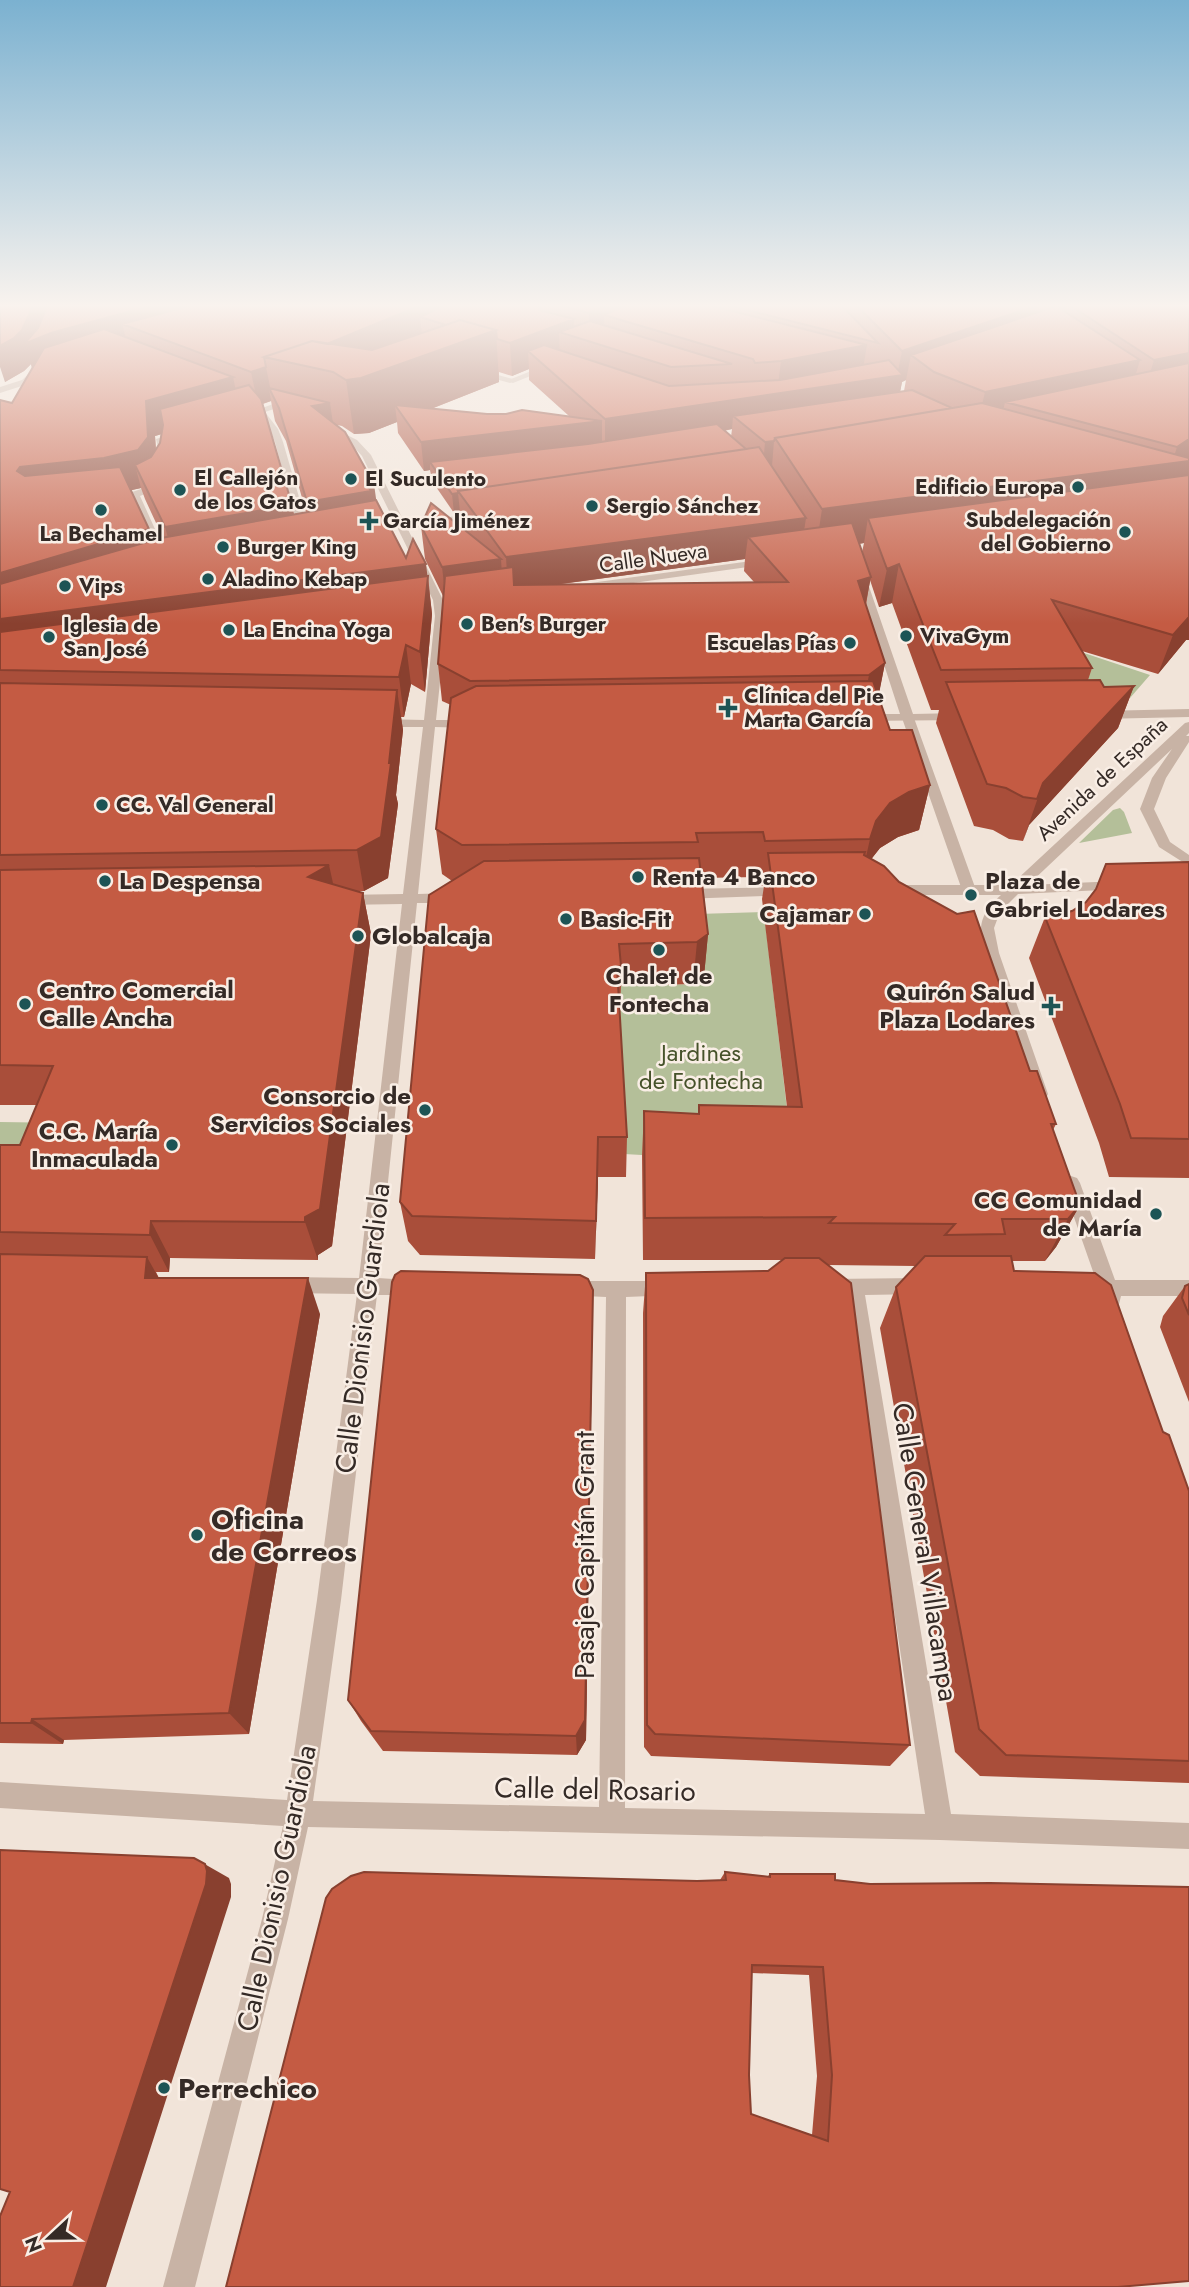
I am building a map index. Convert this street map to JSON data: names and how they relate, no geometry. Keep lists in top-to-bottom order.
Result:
{
  "streets": {
    "street": [
      "Calle Nueva",
      "Avenida de España",
      "Calle Dionisio Guardiola",
      "Calle General Villacampa",
      "Pasaje Capitán Grant",
      "Calle del Rosario"
    ]
  },
  "crossings": [
    ["Calle Dionisio Guardiola", "Calle del Rosario"],
    ["Calle General Villacampa", "Calle del Rosario"],
    ["Pasaje Capitán Grant", "Calle del Rosario"]
  ],
  "parks": ["Jardines de Fontecha"],
  "places": {
    "other": [
      "El Suculento",
      "Edificio Europa",
      "El Callejón de los Gatos",
      "Sergio Sánchez",
      "La Bechamel",
      "Subdelegación del Gobierno",
      "Burger King",
      "Aladino Kebap",
      "Vips",
      "Ben's Burger",
      "La Encina Yoga",
      "VivaGym",
      "Iglesia de San José",
      "Escuelas Pías",
      "CC. Val General",
      "Renta 4 Banco",
      "La Despensa",
      "Plaza de Gabriel Lodares",
      "Cajamar",
      "Basic-Fit",
      "Globalcaja",
      "Chalet de Fontecha",
      "Centro Comercial Calle Ancha",
      "Consorcio de Servicios Sociales",
      "C.C. María Inmaculada",
      "CC Comunidad de María",
      "Oficina de Correos",
      "Perrechico"
    ],
    "health": ["García Jiménez", "Clínica del Pie Marta García", "Quirón Salud Plaza Lodares"]
  },
  "north": "left"
}
